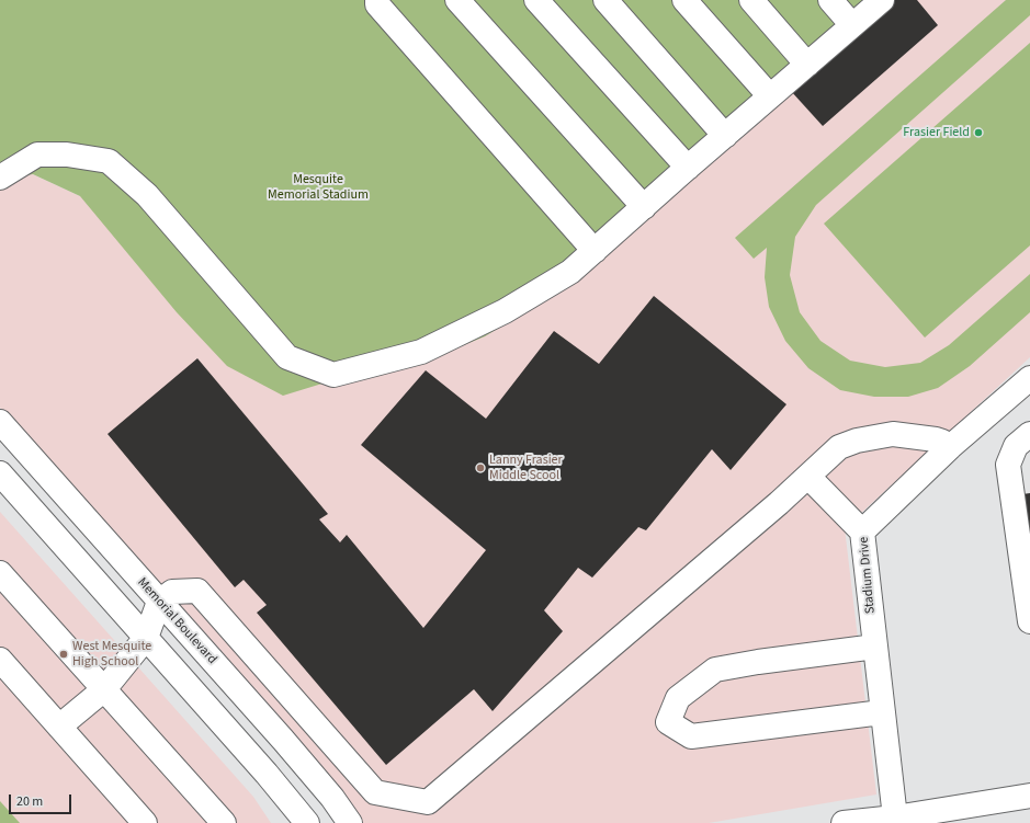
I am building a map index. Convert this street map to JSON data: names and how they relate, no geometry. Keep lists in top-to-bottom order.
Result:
{
  "streets": {
    "street": ["Stadium Drive", "Memorial Boulevard"]
  },
  "parks": ["Mesquite Memorial Stadium"],
  "places": ["Frasier Field", "Lanny Frasier Middle Scool", "West Mesquite High School"],
  "scale_bar": "20 m"
}
